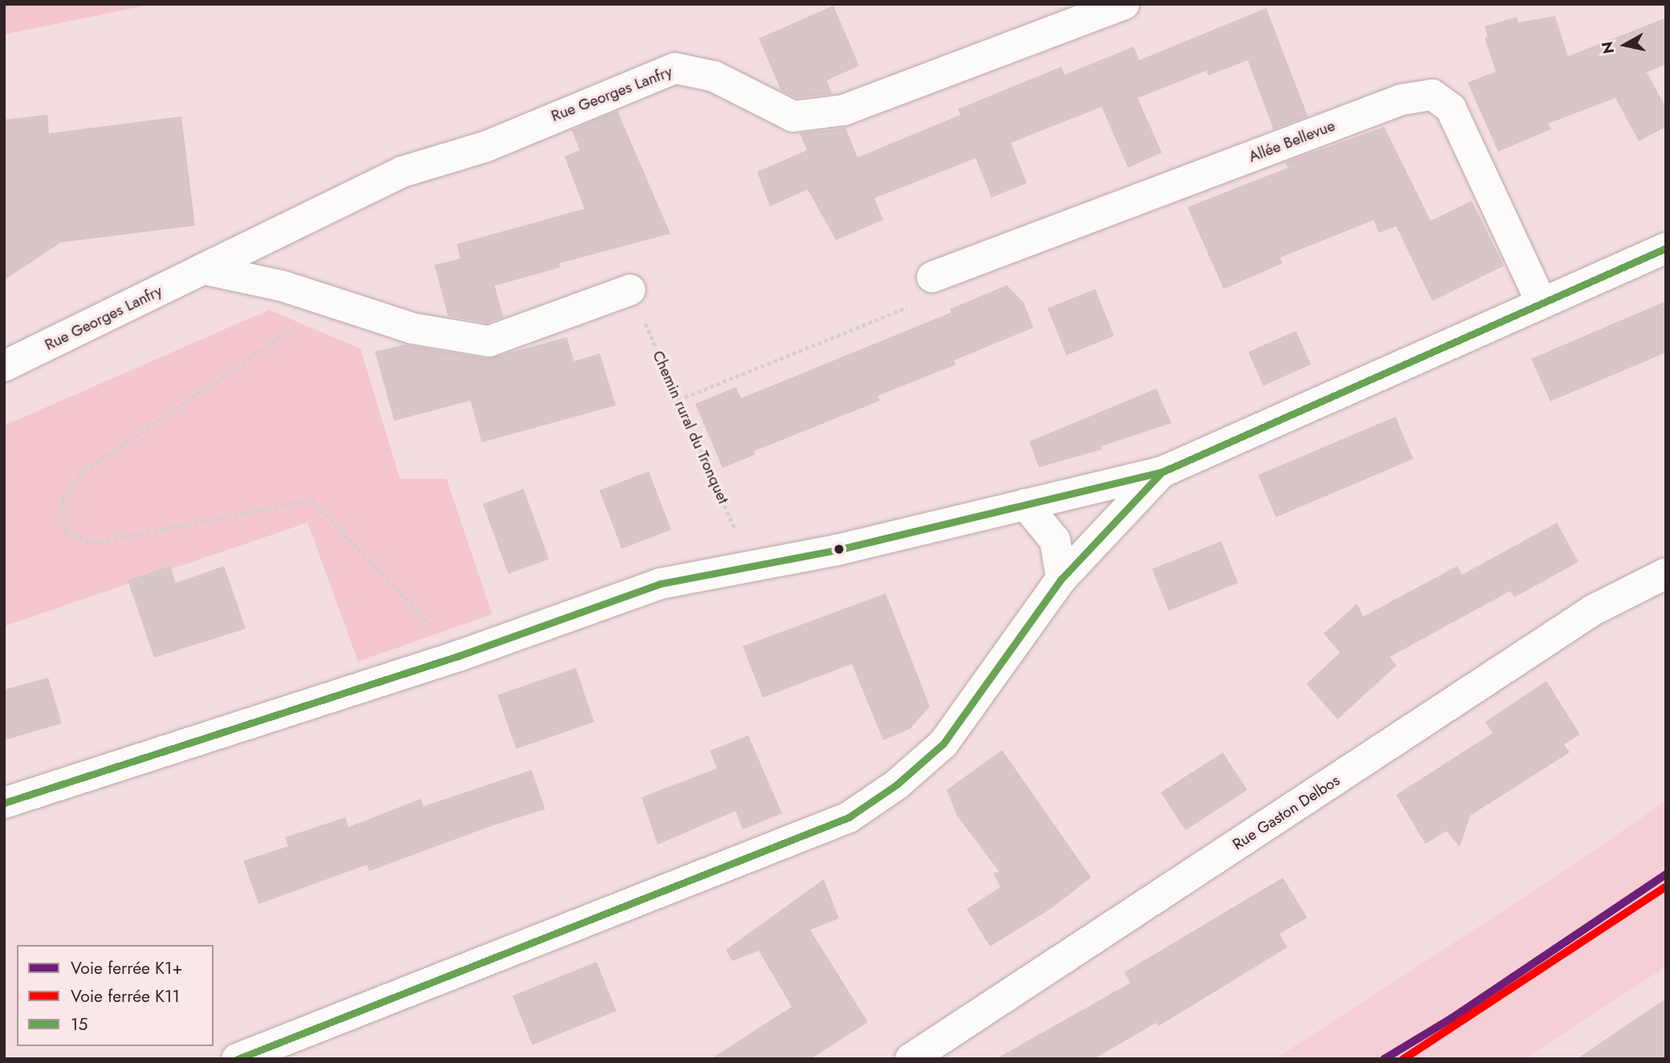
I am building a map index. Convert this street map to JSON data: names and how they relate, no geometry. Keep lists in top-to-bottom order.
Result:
{
  "streets": {
    "street": ["Rue Georges Lanfry", "Allée Bellevue", "Rue Gaston Delbos"],
    "path": ["Chemin rural du Tronquet"]
  },
  "lines": ["transit line 15", "rail line K1+", "rail line K11"],
  "legend": ["Voie ferrée K1+", "Voie ferrée K11", "15"],
  "north": "left"
}
